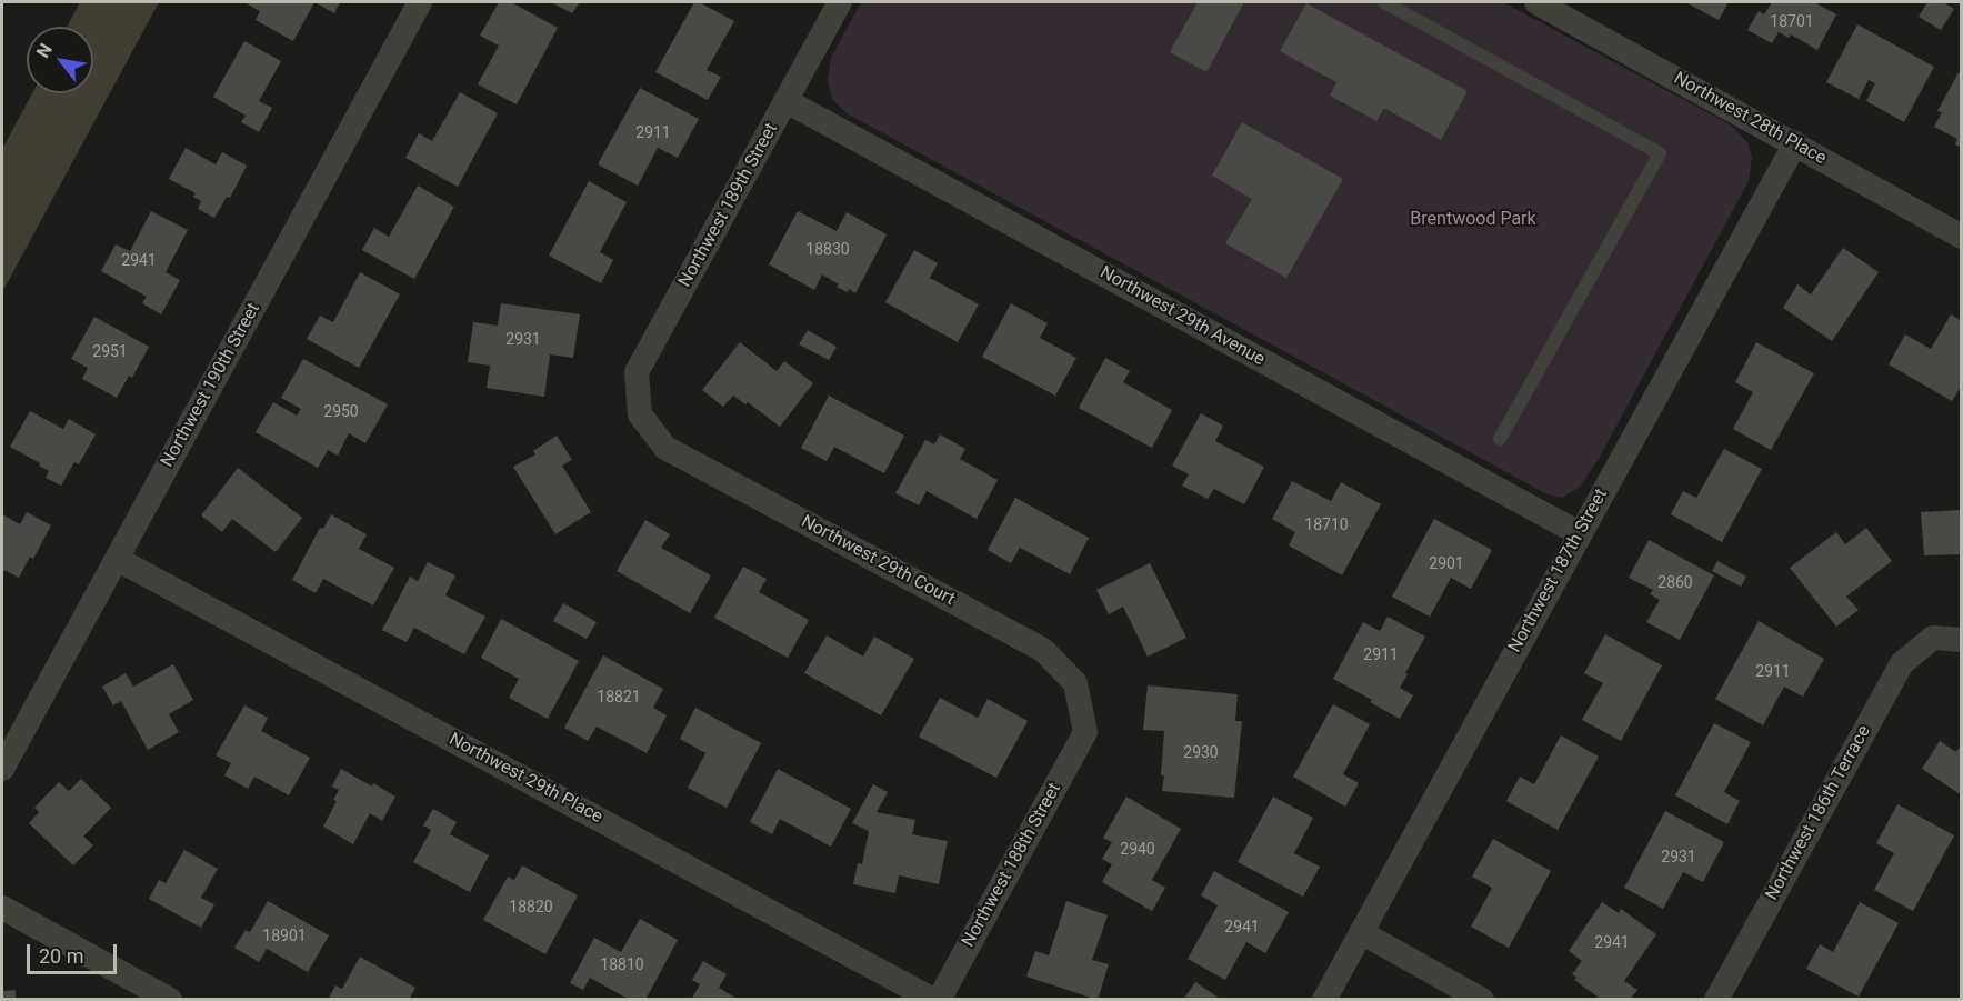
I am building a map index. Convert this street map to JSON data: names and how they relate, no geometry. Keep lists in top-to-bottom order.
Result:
{
  "streets": {
    "street": [
      "Northwest 28th Place",
      "Northwest 189th Street",
      "Northwest 29th Avenue",
      "Northwest 190th Street",
      "Northwest 29th Court",
      "Northwest 187th Street",
      "Northwest 29th Place",
      "Northwest 186th Terrace",
      "Northwest 188th Street"
    ]
  },
  "crossings": [
    ["Northwest 28th Place", "Northwest 187th Street"],
    ["Northwest 189th Street", "Northwest 29th Avenue"],
    ["Northwest 189th Street", "Northwest 29th Court"],
    ["Northwest 29th Avenue", "Northwest 187th Street"],
    ["Northwest 190th Street", "Northwest 29th Place"],
    ["Northwest 29th Court", "Northwest 188th Street"]
  ],
  "parks": ["Brentwood Park"],
  "house_numbers": [
    "18701",
    "2911",
    "18830",
    "2941",
    "2931",
    "2951",
    "2950",
    "18710",
    "2901",
    "2860",
    "2911",
    "2911",
    "18821",
    "2930",
    "2940",
    "2931",
    "18820",
    "2941",
    "18901",
    "2941",
    "18810"
  ],
  "scale_bar": "20 m",
  "north": "top left"
}
